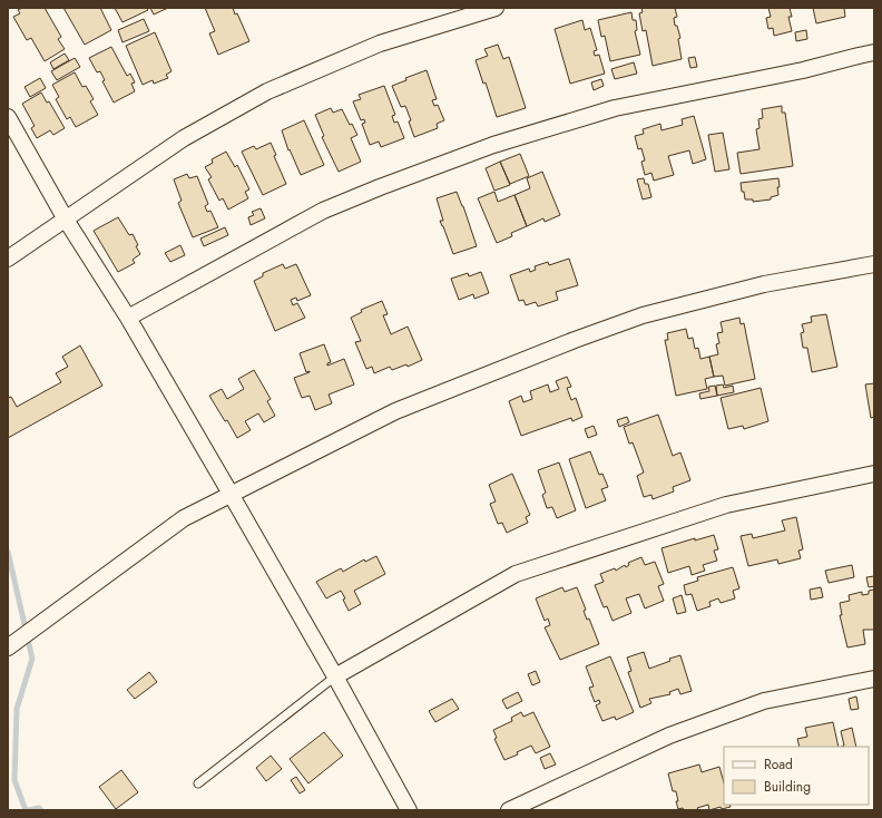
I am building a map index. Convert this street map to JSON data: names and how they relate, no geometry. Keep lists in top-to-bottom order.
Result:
{
  "legend": ["Road", "Building"]
}
